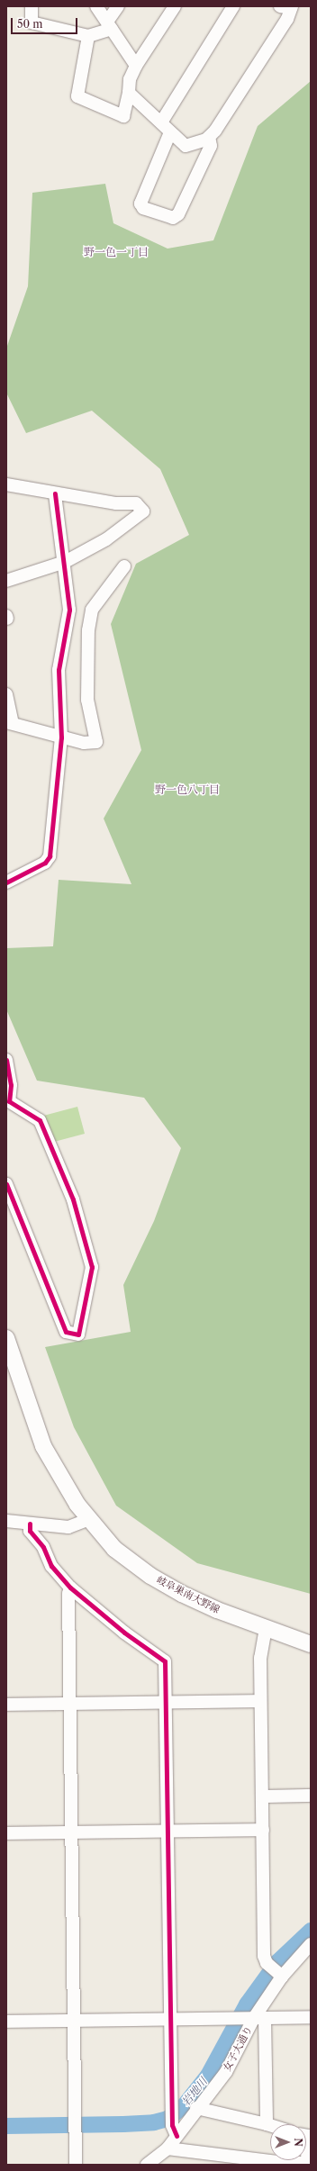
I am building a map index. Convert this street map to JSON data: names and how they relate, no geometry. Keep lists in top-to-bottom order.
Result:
{
  "streets": {
    "main road": ["岐阜巣南大野線"],
    "street": ["女子大通り"]
  },
  "districts": ["野一色一丁目", "野一色八丁目"],
  "water": ["岩地川"],
  "scale_bar": "50 m",
  "north": "right"
}
